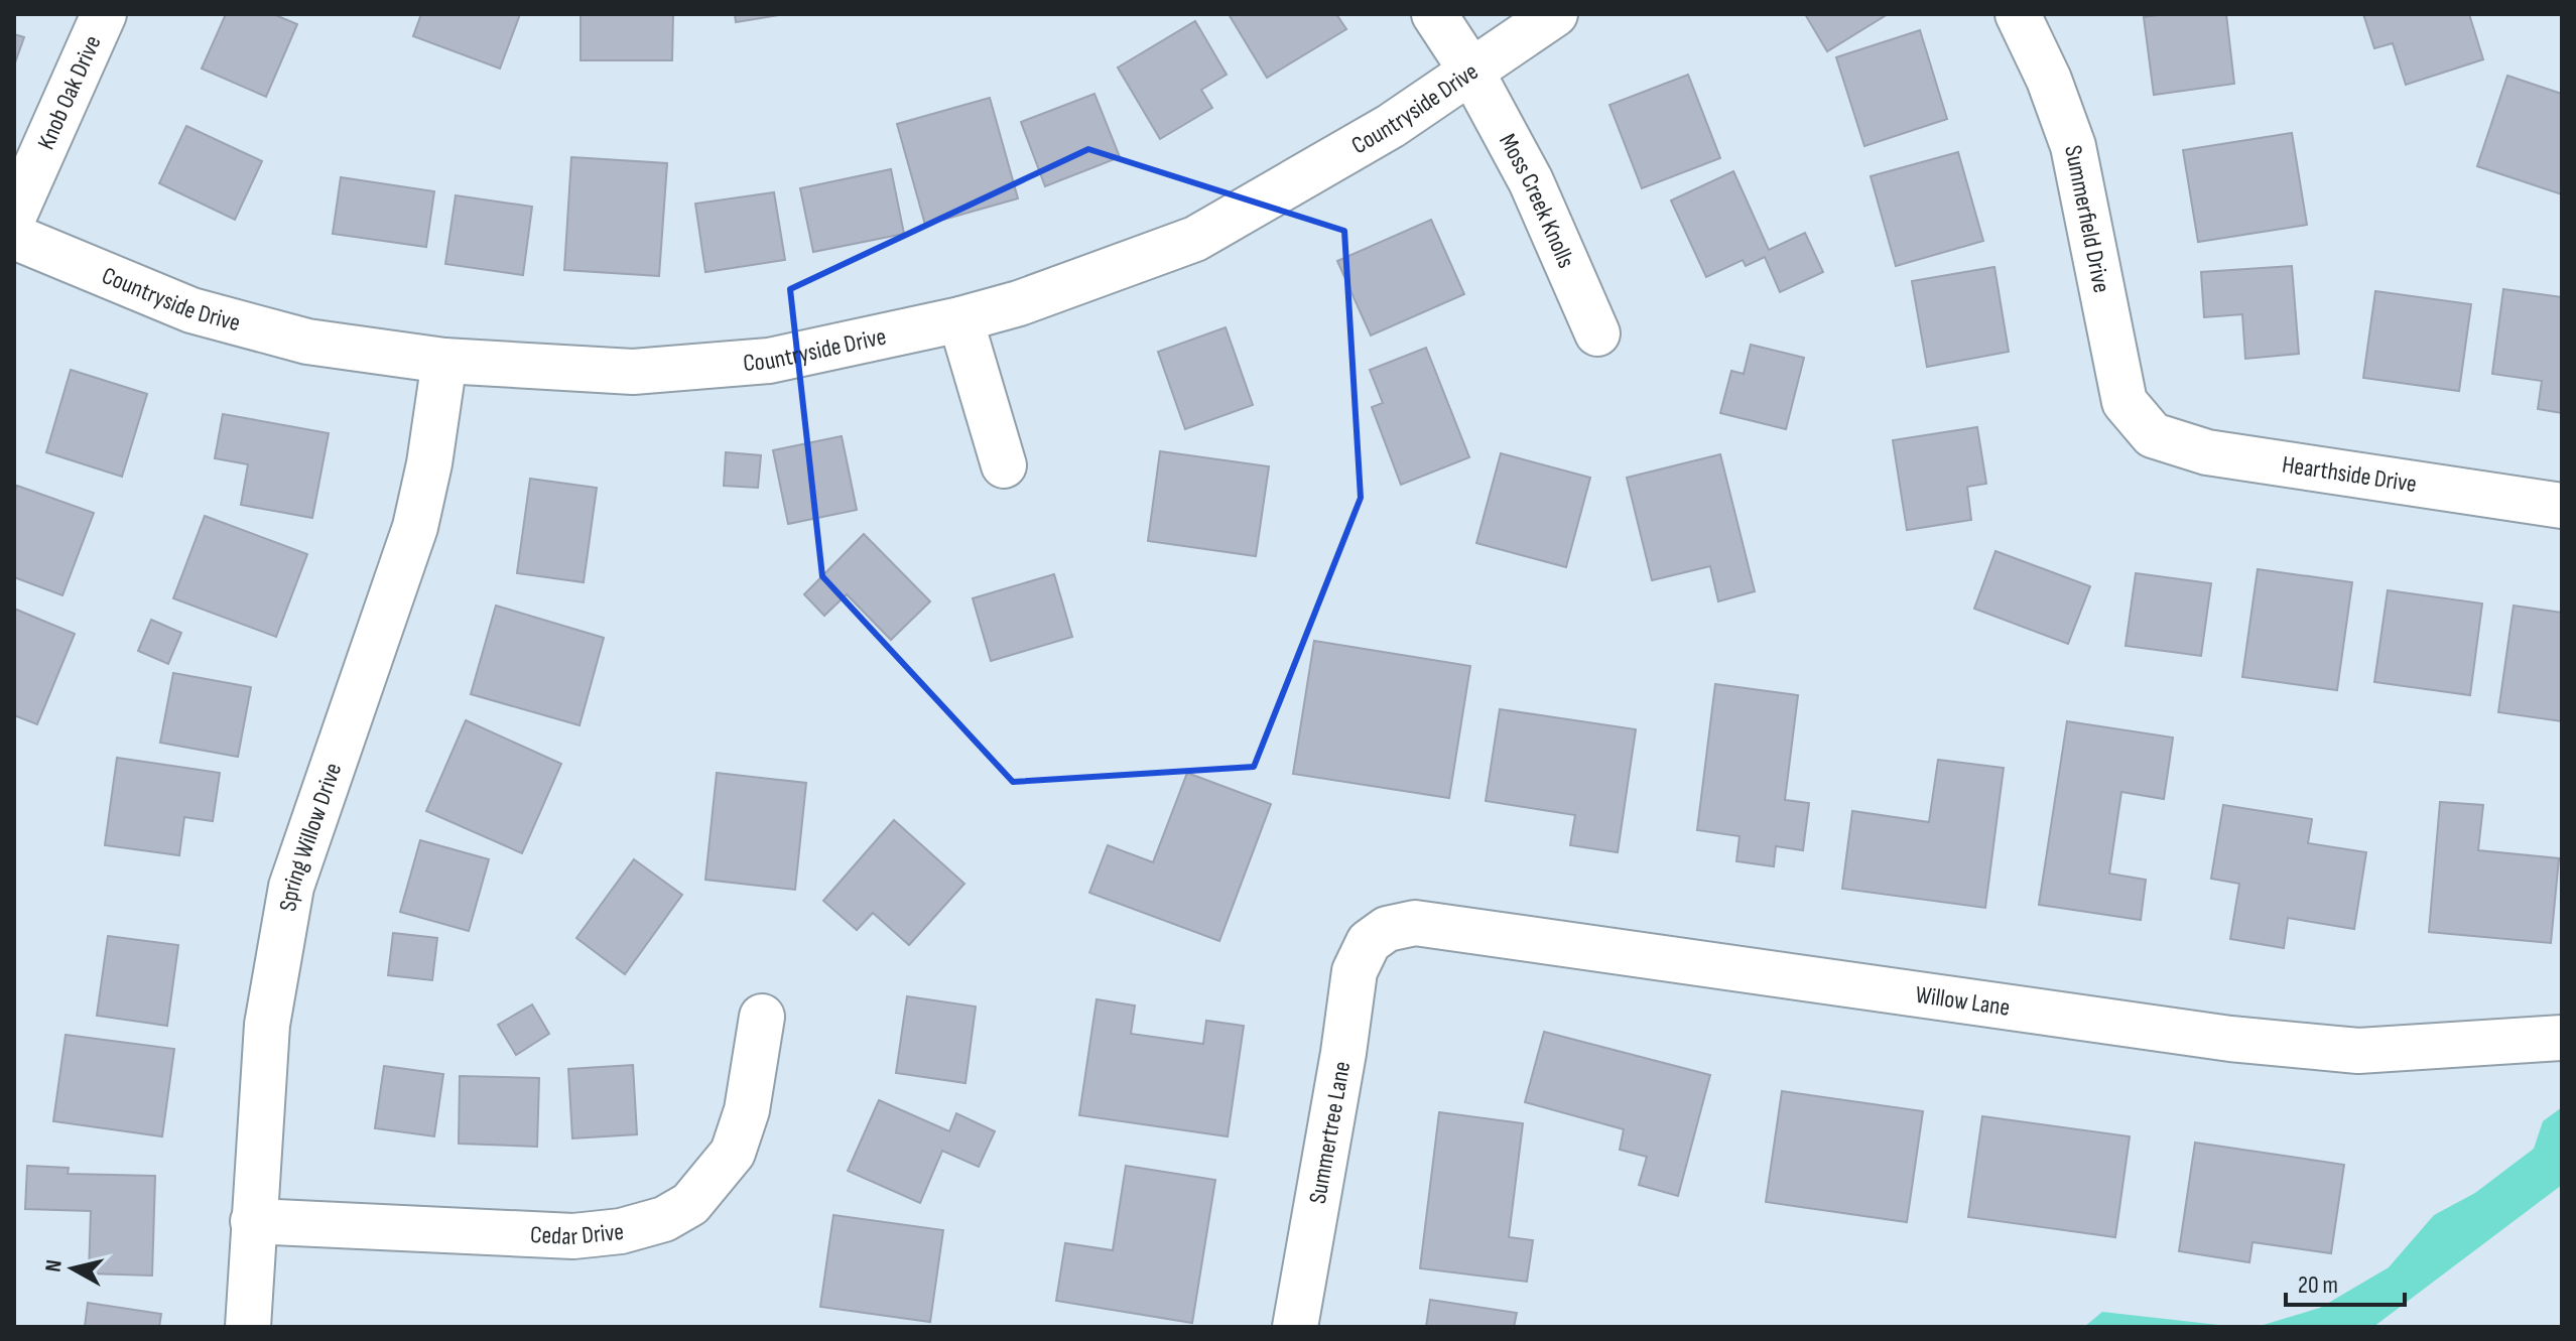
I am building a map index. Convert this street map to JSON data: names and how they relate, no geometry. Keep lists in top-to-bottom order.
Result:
{
  "streets": {
    "street": [
      "Knob Oak Drive",
      "Countryside Drive",
      "Moss Creek Knolls",
      "Summerfield Drive",
      "Hearthside Drive",
      "Spring Willow Drive",
      "Willow Lane",
      "Summertree Lane",
      "Cedar Drive"
    ]
  },
  "crossings": [
    ["Countryside Drive", "Moss Creek Knolls"],
    ["Countryside Drive", "Spring Willow Drive"],
    ["Summerfield Drive", "Hearthside Drive"],
    ["Spring Willow Drive", "Cedar Drive"],
    ["Willow Lane", "Summertree Lane"]
  ],
  "scale_bar": "20 m",
  "north": "left"
}
